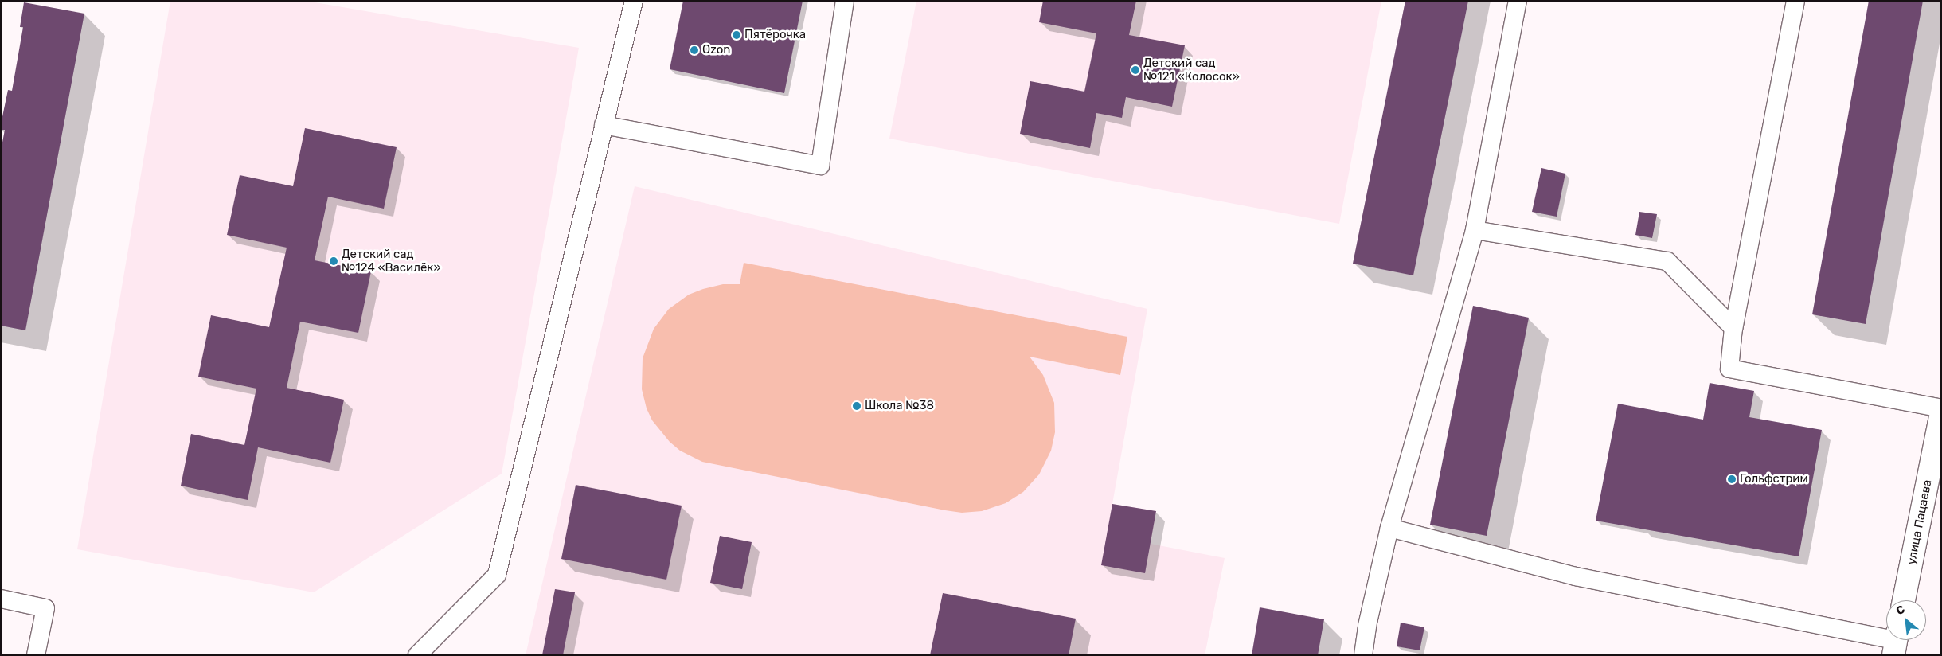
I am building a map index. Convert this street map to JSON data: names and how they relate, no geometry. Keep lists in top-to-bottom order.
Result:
{
  "streets": {
    "street": ["улица Пацаева"]
  },
  "places": [
    "Пятёрочка",
    "Ozon",
    "Детский сад №121 «Колосок»",
    "Детский сад №124 «Василёк»",
    "Школа №38",
    "Гольфстрим"
  ],
  "north": "top left"
}
